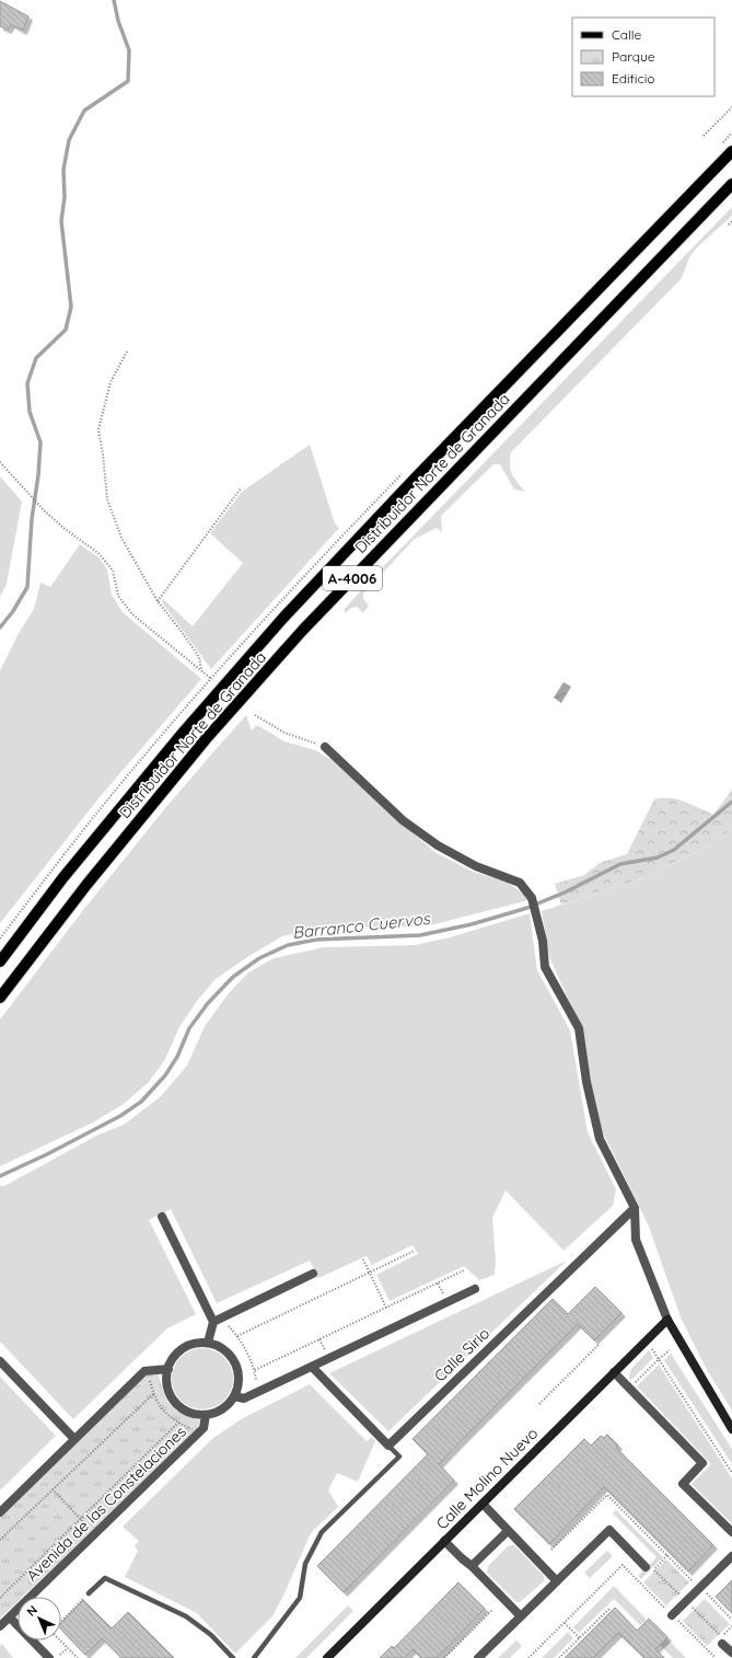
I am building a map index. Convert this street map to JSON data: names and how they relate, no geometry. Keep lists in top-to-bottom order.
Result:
{
  "streets": {
    "main road": ["Distribuidor Norte de Granada", "A-4006"],
    "street": ["Calle Sirio", "Calle Molino Nuevo", "Avenida de las Constelaciones"]
  },
  "water": ["Barranco Cuervos"],
  "legend": ["Calle", "Parque", "Edificio"],
  "north": "top left"
}
